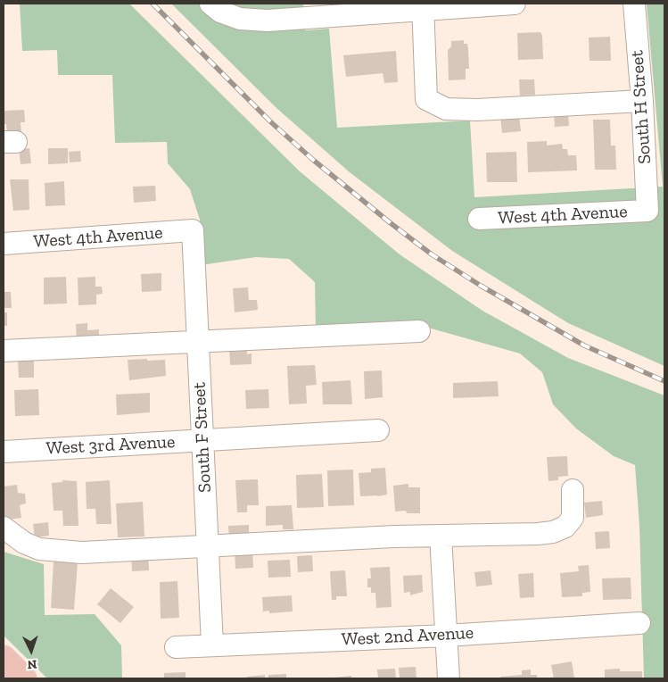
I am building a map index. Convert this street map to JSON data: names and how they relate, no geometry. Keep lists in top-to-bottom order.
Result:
{
  "streets": {
    "street": [
      "South H Street",
      "West 4th Avenue",
      "South F Street",
      "West 3rd Avenue",
      "West 2nd Avenue"
    ]
  },
  "crossings": [
    ["South H Street", "West 4th Avenue"],
    ["West 4th Avenue", "South F Street"],
    ["South F Street", "West 3rd Avenue"],
    ["South F Street", "West 2nd Avenue"]
  ],
  "north": "bottom"
}
